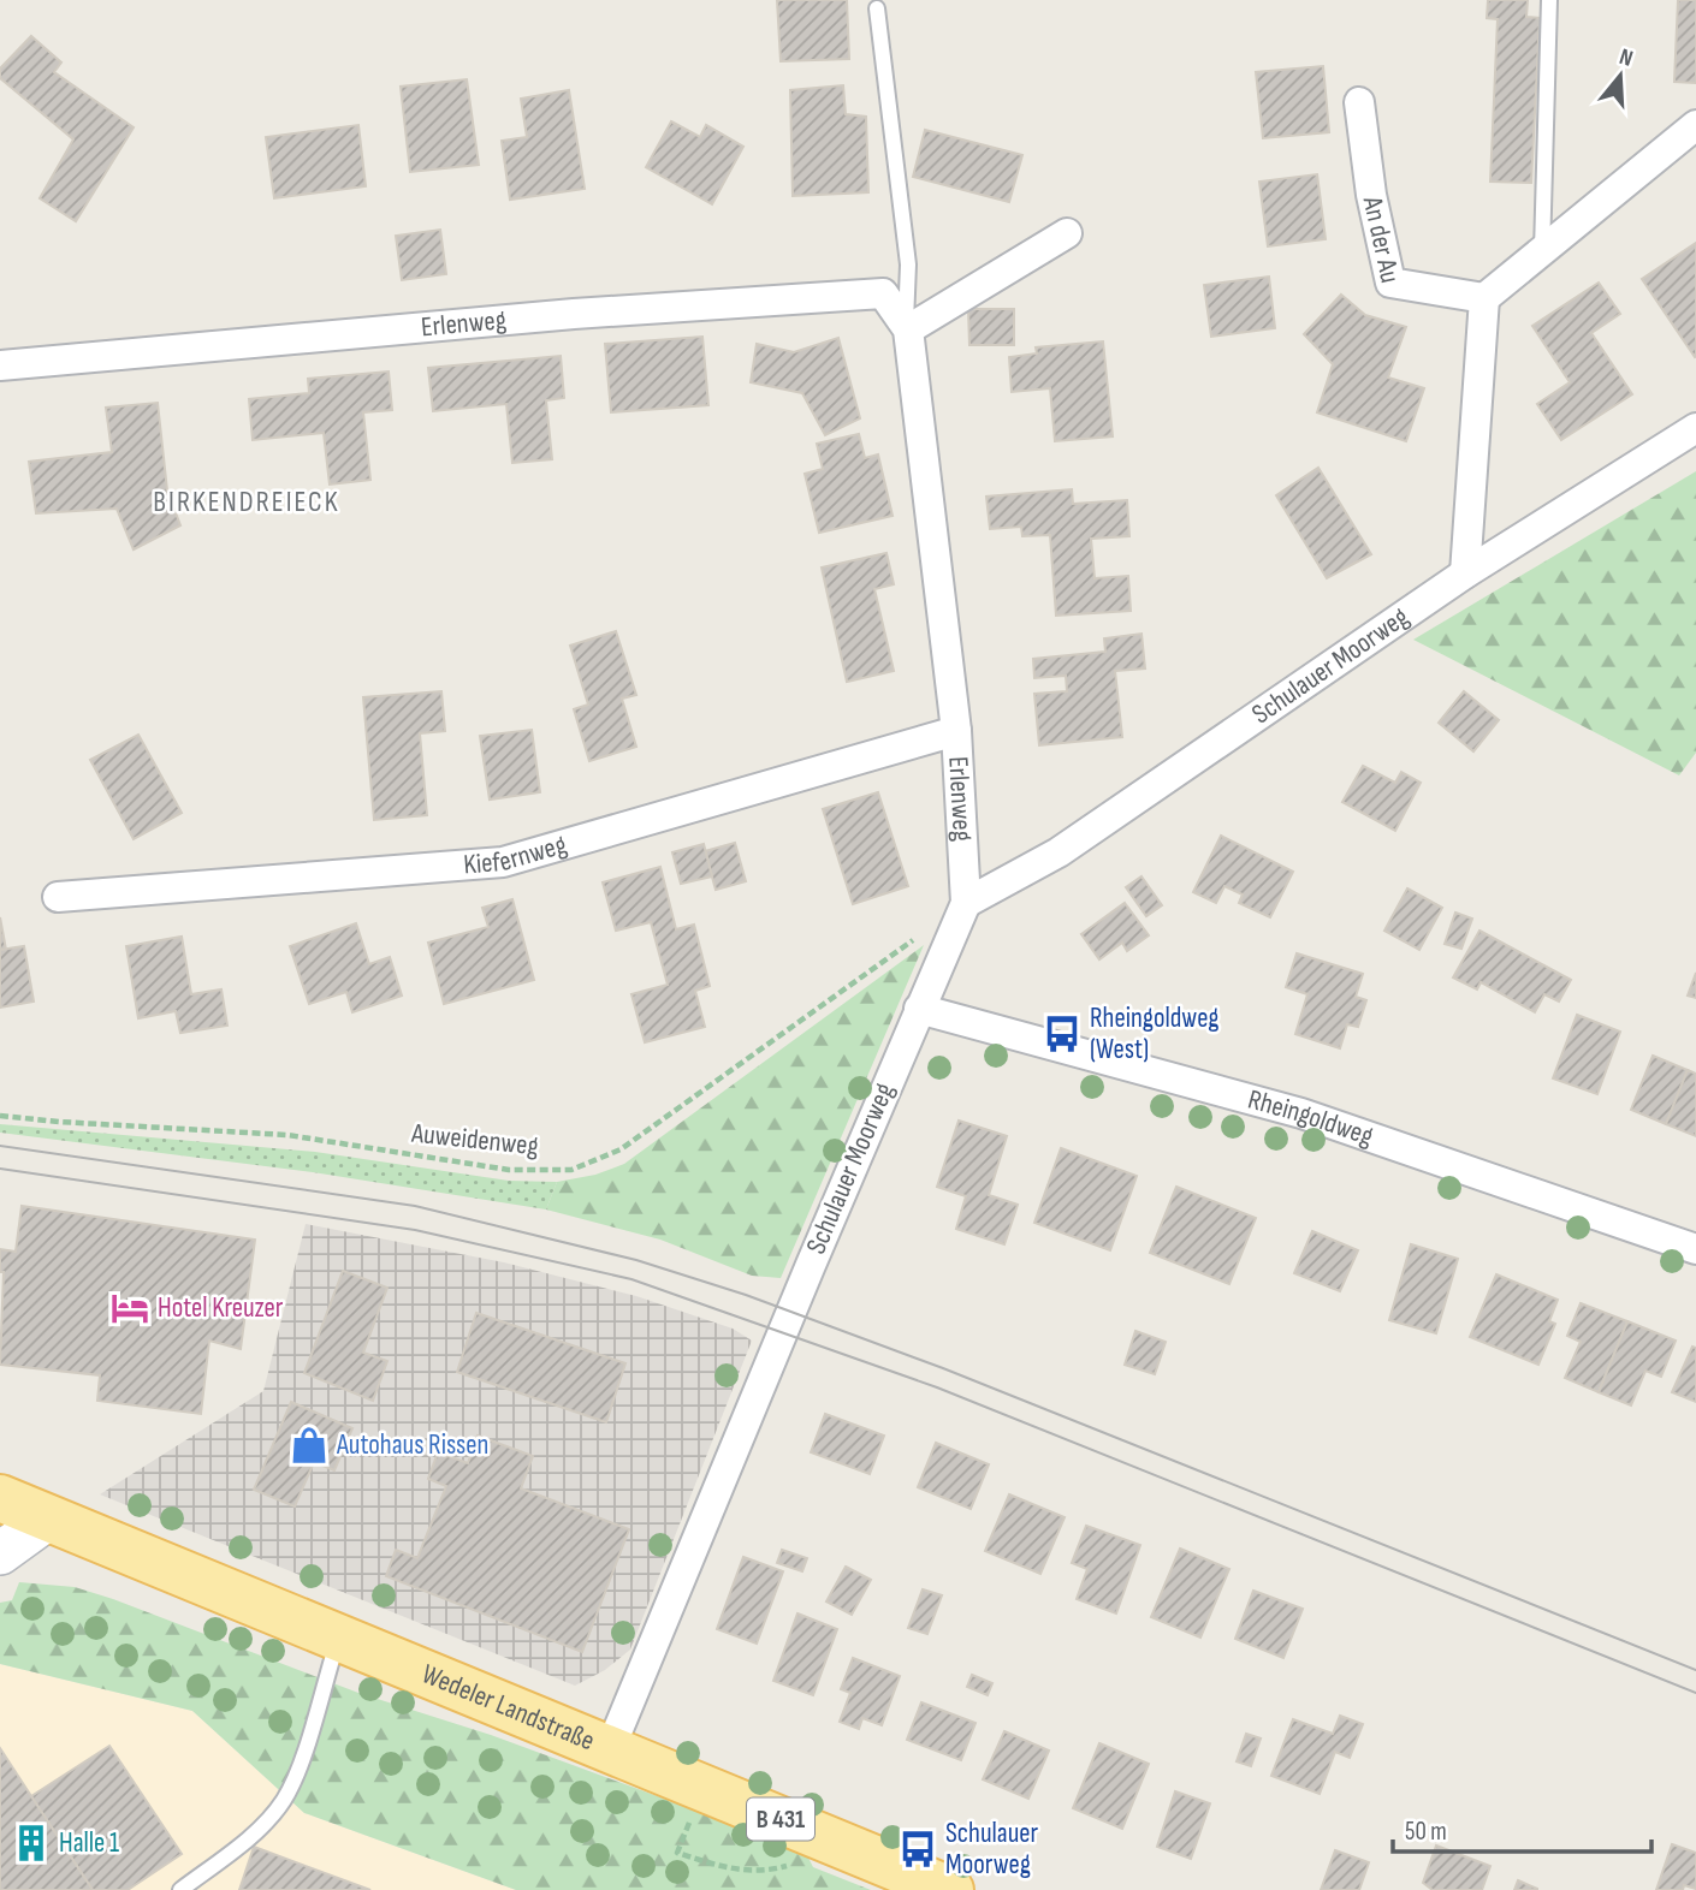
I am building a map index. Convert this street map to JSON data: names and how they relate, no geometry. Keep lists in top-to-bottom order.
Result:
{
  "streets": {
    "main road": ["Wedeler Landstraße", "B 431"],
    "street": [
      "An der Au",
      "Erlenweg",
      "Schulauer Moorweg",
      "Kiefernweg",
      "Rheingoldweg"
    ],
    "path": ["Auweidenweg"]
  },
  "crossings": [
    ["Erlenweg", "Schulauer Moorweg"],
    ["Erlenweg", "Kiefernweg"],
    ["Erlenweg", "Rheingoldweg"],
    ["Erlenweg", "Auweidenweg"],
    ["Schulauer Moorweg", "Rheingoldweg"],
    ["Schulauer Moorweg", "Auweidenweg"],
    ["Schulauer Moorweg", "Wedeler Landstraße"],
    ["Wedeler Landstraße", "B 431"]
  ],
  "districts": ["BIRKENDREIECK"],
  "places": {
    "bus stop": ["Rheingoldweg (West)", "Schulauer Moorweg"],
    "hotel": ["Hotel Kreuzer"],
    "shop": ["Autohaus Rissen"],
    "building": ["Halle 1"]
  },
  "scale_bar": "50 m",
  "north": "top"
}
